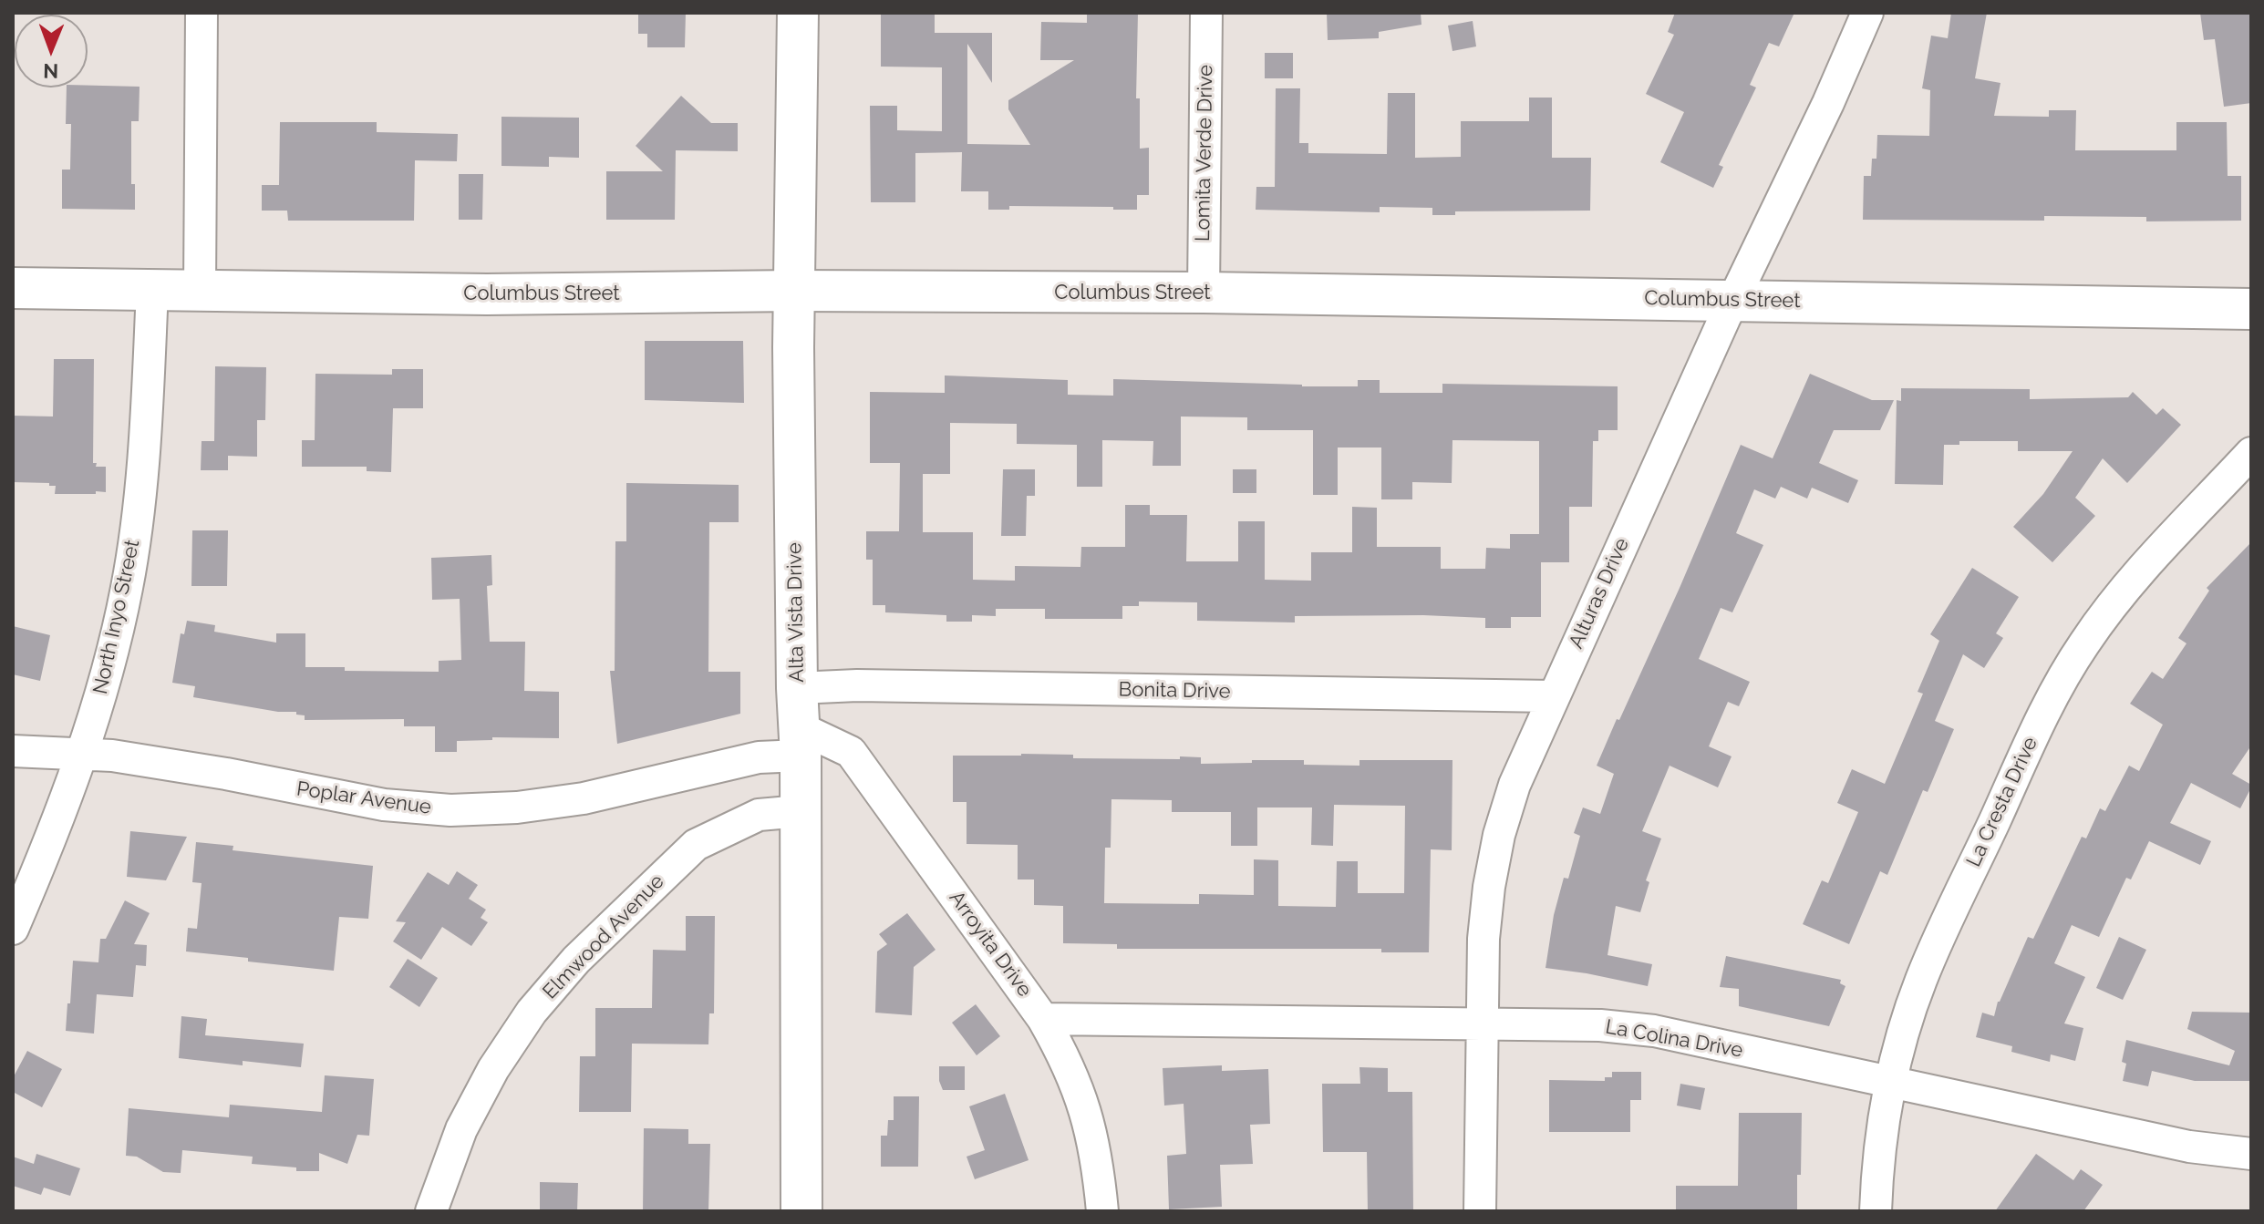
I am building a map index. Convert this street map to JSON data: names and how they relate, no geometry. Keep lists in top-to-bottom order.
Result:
{
  "streets": {
    "main road": ["Columbus Street", "Alta Vista Drive"],
    "street": [
      "Lomita Verde Drive",
      "Alturas Drive",
      "North Inyo Street",
      "Bonita Drive",
      "Poplar Avenue",
      "La Cresta Drive",
      "Elmwood Avenue",
      "Arroyita Drive",
      "La Colina Drive"
    ]
  },
  "crossings": [
    ["Lomita Verde Drive", "Columbus Street"],
    ["Columbus Street", "Alturas Drive"],
    ["Columbus Street", "Alta Vista Drive"],
    ["Columbus Street", "North Inyo Street"],
    ["Alturas Drive", "Bonita Drive"],
    ["Alturas Drive", "La Colina Drive"],
    ["Alta Vista Drive", "Bonita Drive"],
    ["Alta Vista Drive", "Poplar Avenue"],
    ["Alta Vista Drive", "Elmwood Avenue"],
    ["Alta Vista Drive", "Arroyita Drive"],
    ["North Inyo Street", "Poplar Avenue"],
    ["Poplar Avenue", "Arroyita Drive"],
    ["La Cresta Drive", "La Colina Drive"],
    ["Arroyita Drive", "La Colina Drive"]
  ],
  "north": "bottom"
}
